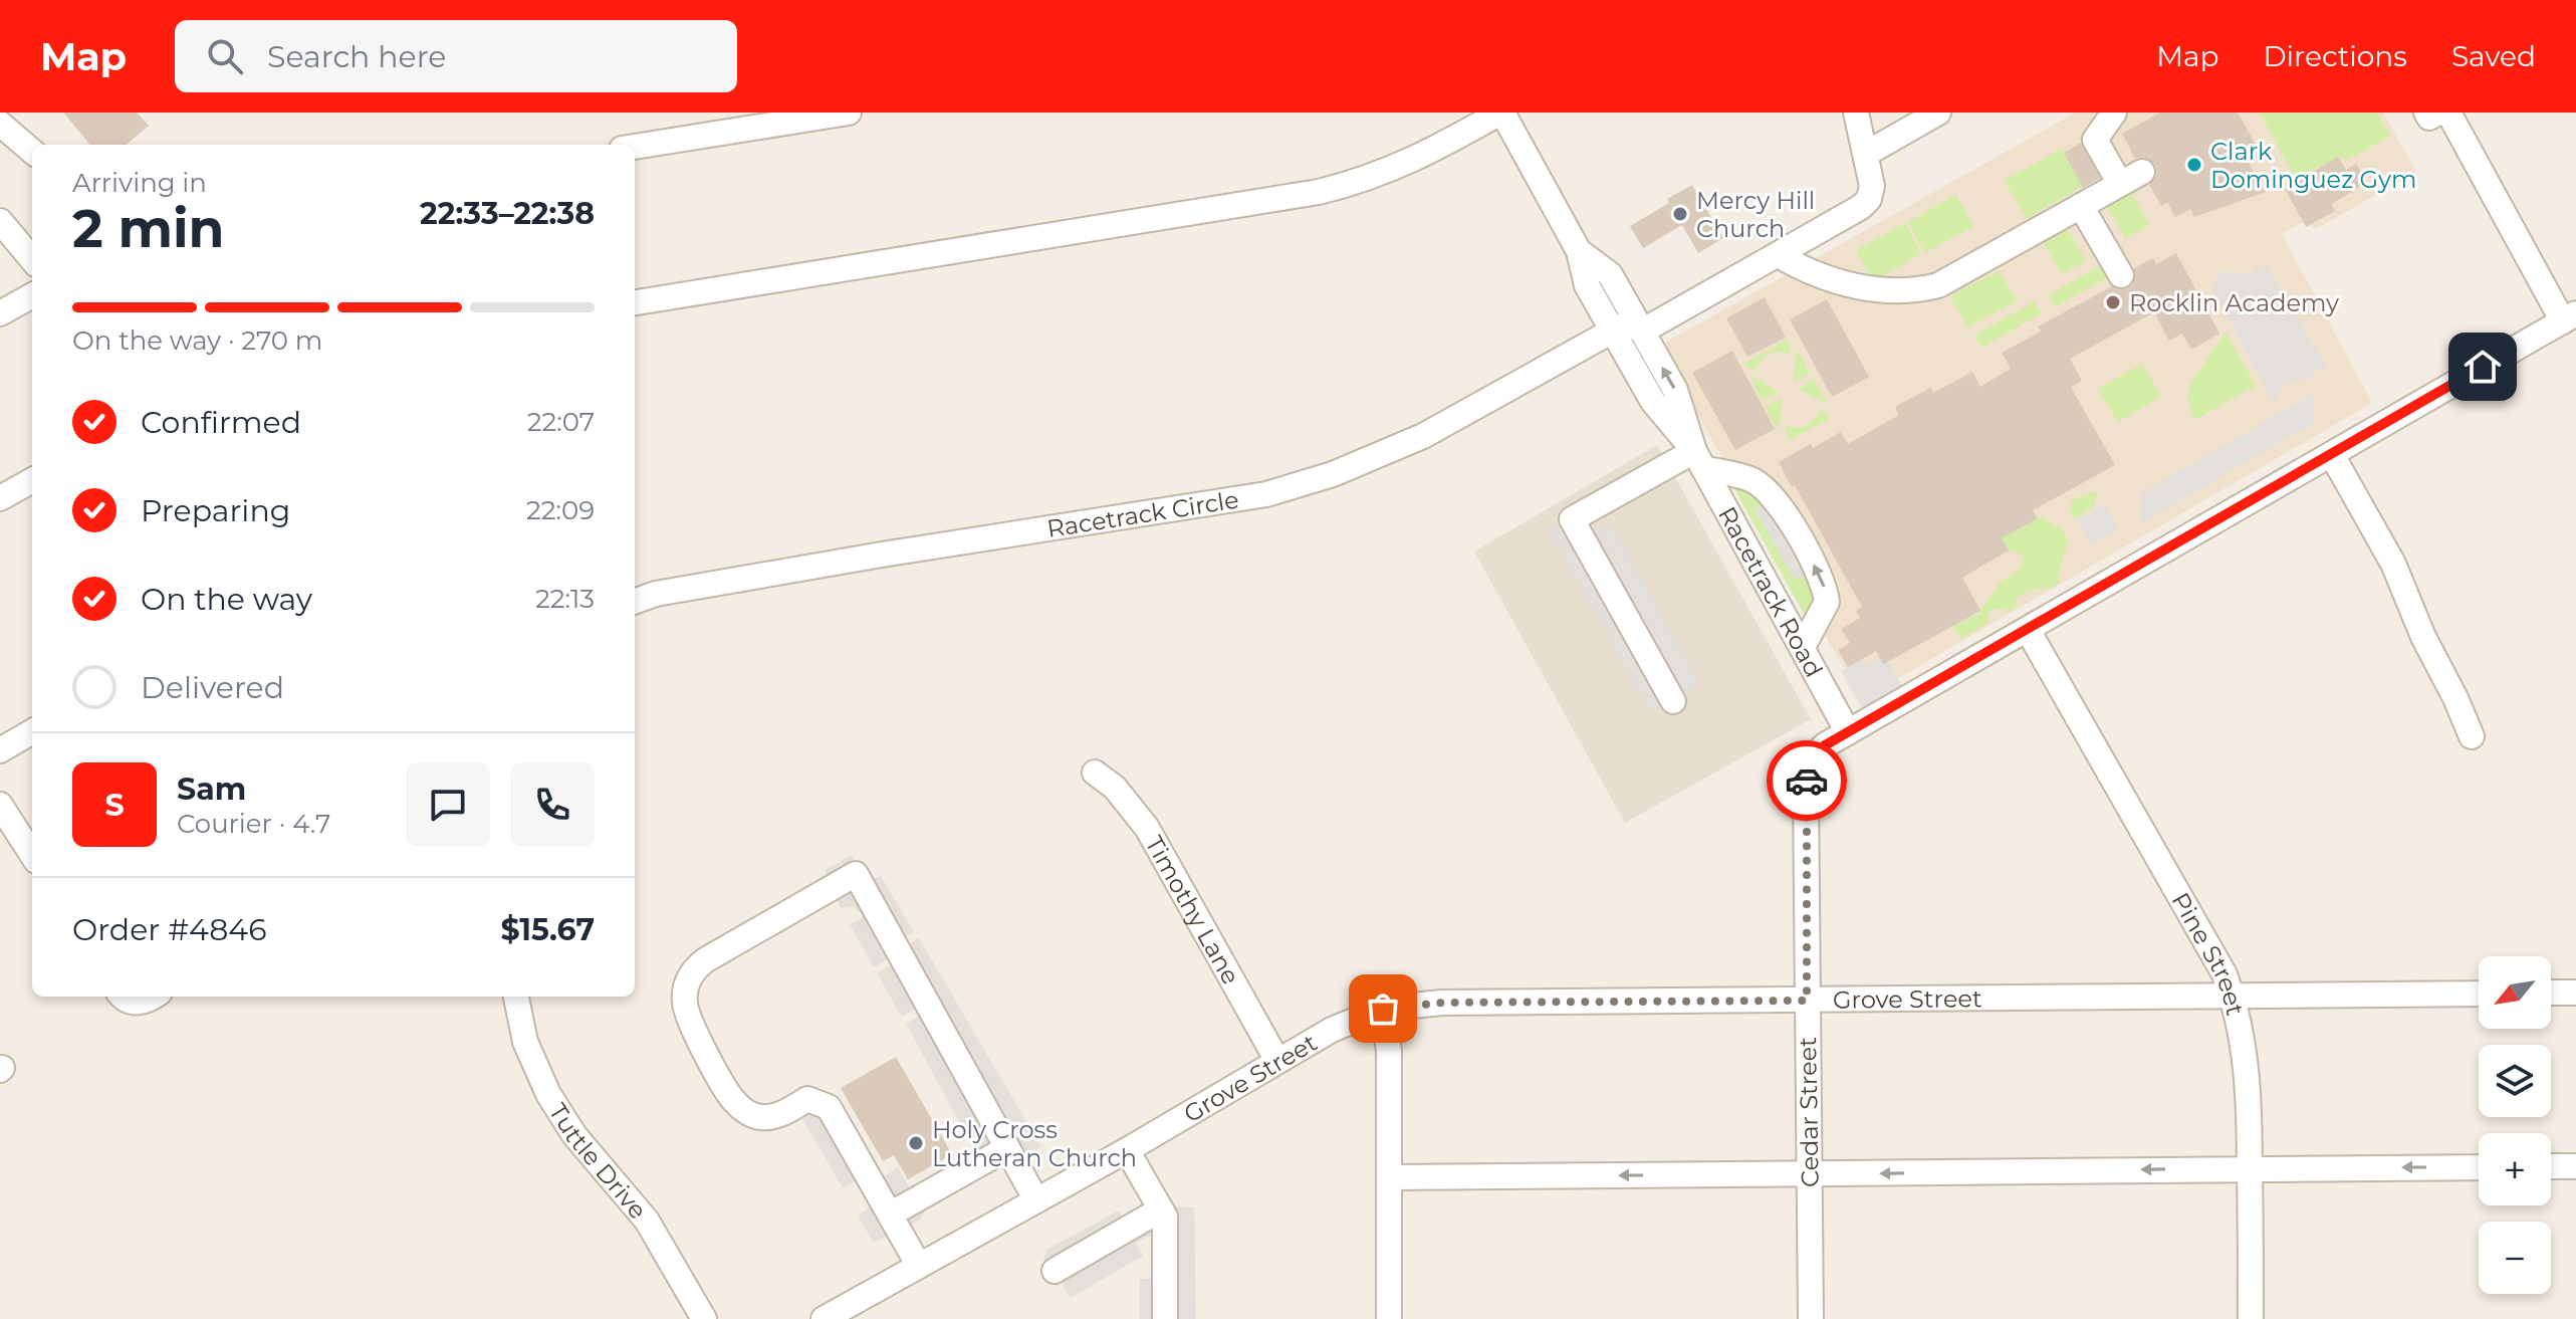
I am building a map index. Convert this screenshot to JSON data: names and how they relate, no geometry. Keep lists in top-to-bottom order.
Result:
{
  "streets": {
    "street": [
      "Racetrack Circle",
      "Racetrack Road",
      "Timothy Lane",
      "Pine Street",
      "Grove Street",
      "Cedar Street",
      "Tuttle Drive"
    ]
  },
  "crossings": [
    ["Racetrack Circle", "Racetrack Road"],
    ["Racetrack Road", "Cedar Street"],
    ["Timothy Lane", "Grove Street"],
    ["Pine Street", "Grove Street"],
    ["Pine Street", "Cedar Street"],
    ["Grove Street", "Cedar Street"]
  ],
  "places": [
    "Clark Dominguez Gym",
    "Mercy Hill Church",
    "Rocklin Academy",
    "Holy Cross Lutheran Church"
  ],
  "north": "bottom left",
  "page": {
    "header": "Map",
    "search": "Search here",
    "nav": ["Map", "Directions", "Saved"],
    "heading": ["2 min", "Arriving in", "22:33–22:38"],
    "panel": [
      "Sam",
      "Courier · 4.7",
      "Order #4846",
      "$15.67"
    ],
    "bar": "On the way · 270 m",
    "list": [
      ["Confirmed", "22:07"],
      ["Preparing", "22:09"],
      ["On the way", "22:13"],
      "Delivered"
    ],
    "round": "S",
    "map_buttons": ["+", "−"]
  }
}
